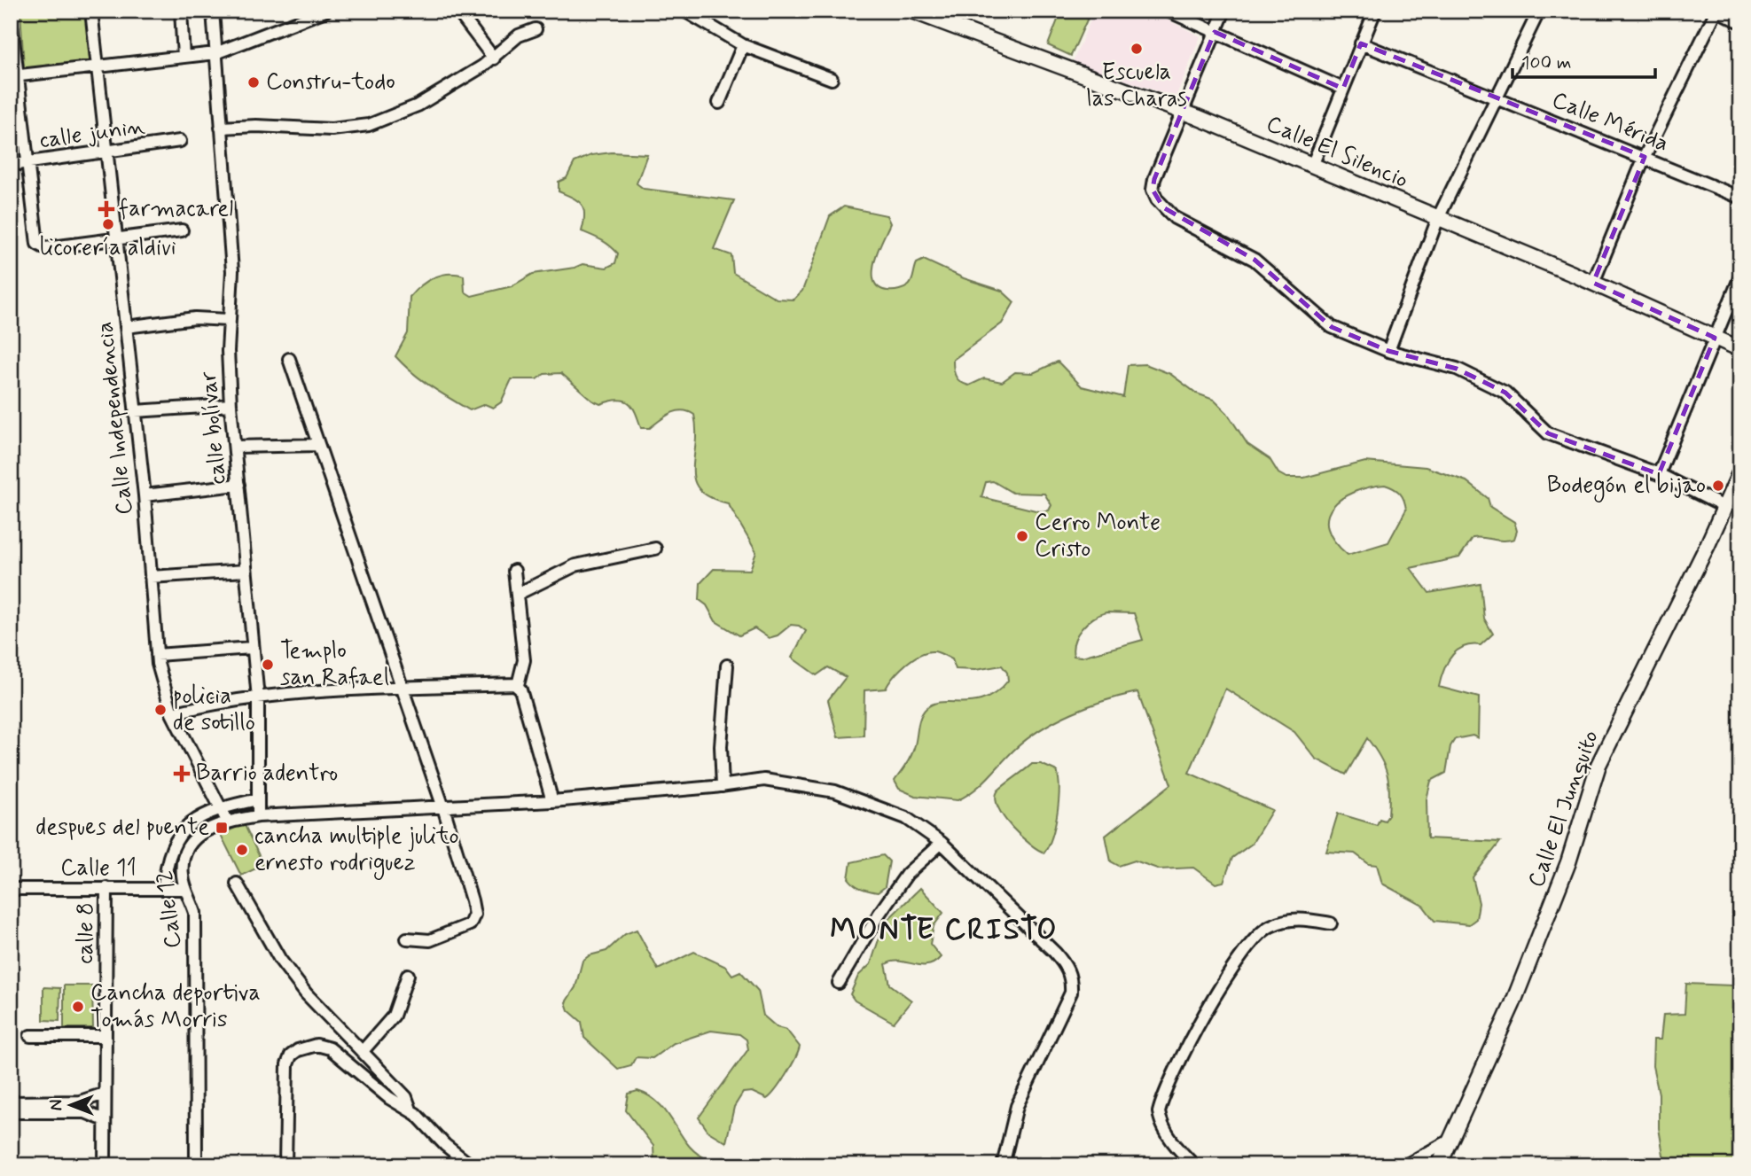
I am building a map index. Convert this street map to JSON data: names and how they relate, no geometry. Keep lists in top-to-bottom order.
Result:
{
  "streets": {
    "street": [
      "Calle Mérida",
      "calle junin",
      "Calle El Silencio",
      "Calle Independencia",
      "calle bolívar",
      "Calle El Junquito",
      "Calle 11",
      "Calle 12",
      "calle 8"
    ]
  },
  "crossings": [
    ["calle junin", "Calle Independencia"],
    ["Calle Independencia", "Calle 12"],
    ["calle bolívar", "Calle 12"],
    ["Calle 11", "Calle 12"],
    ["Calle 11", "calle 8"]
  ],
  "districts": ["MONTE CRISTO"],
  "places": {
    "other": [
      "Escuela las Charas",
      "Constru-todo",
      "licorería aldivi",
      "Bodegón el bijao",
      "Cerro Monte Cristo",
      "Templo san Rafael",
      "policia de sotillo",
      "cancha multiple julito ernesto rodriguez",
      "Cancha deportiva Tomás Morris"
    ],
    "health": ["farmacarel", "Barrio adentro"],
    "transit": ["despues del puente"]
  },
  "scale_bar": "100 m",
  "north": "left"
}
